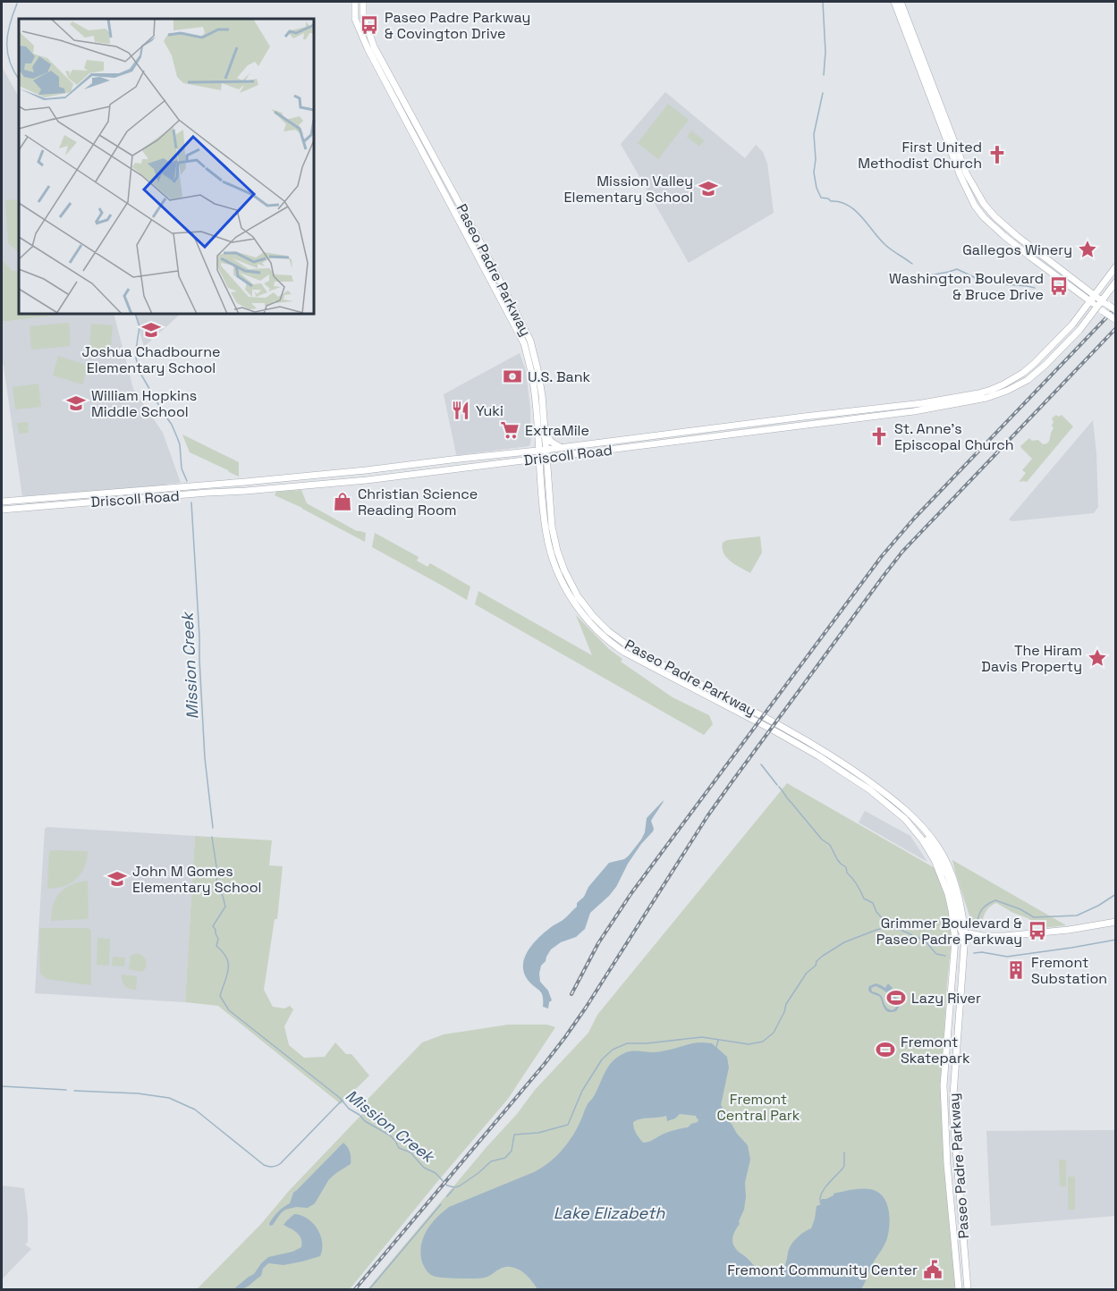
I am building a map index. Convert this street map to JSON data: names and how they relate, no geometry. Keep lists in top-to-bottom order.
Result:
{
  "streets": {
    "main road": ["Paseo Padre Parkway", "Driscoll Road"]
  },
  "crossings": [
    ["Paseo Padre Parkway", "Driscoll Road"]
  ],
  "water": ["Mission Creek", "Lake Elizabeth"],
  "parks": ["Fremont Central Park"],
  "places": {
    "bus stop": ["Paseo Padre Parkway & Covington Drive", "Washington Boulevard & Bruce Drive", "Grimmer Boulevard & Paseo Padre Parkway"],
    "church": ["First United Methodist Church", "St. Anne's Episcopal Church"],
    "school or university": [
      "Mission Valley Elementary School",
      "Joshua Chadbourne Elementary School",
      "William Hopkins Middle School",
      "John M Gomes Elementary School"
    ],
    "place": ["Gallegos Winery", "The Hiram Davis Property"],
    "bank": ["U.S. Bank"],
    "restaurant": ["Yuki"],
    "supermarket": ["ExtraMile"],
    "shop": ["Christian Science Reading Room"],
    "building": ["Fremont Substation"],
    "sports": ["Lazy River", "Fremont Skatepark"],
    "public building": ["Fremont Community Center"]
  }
}
